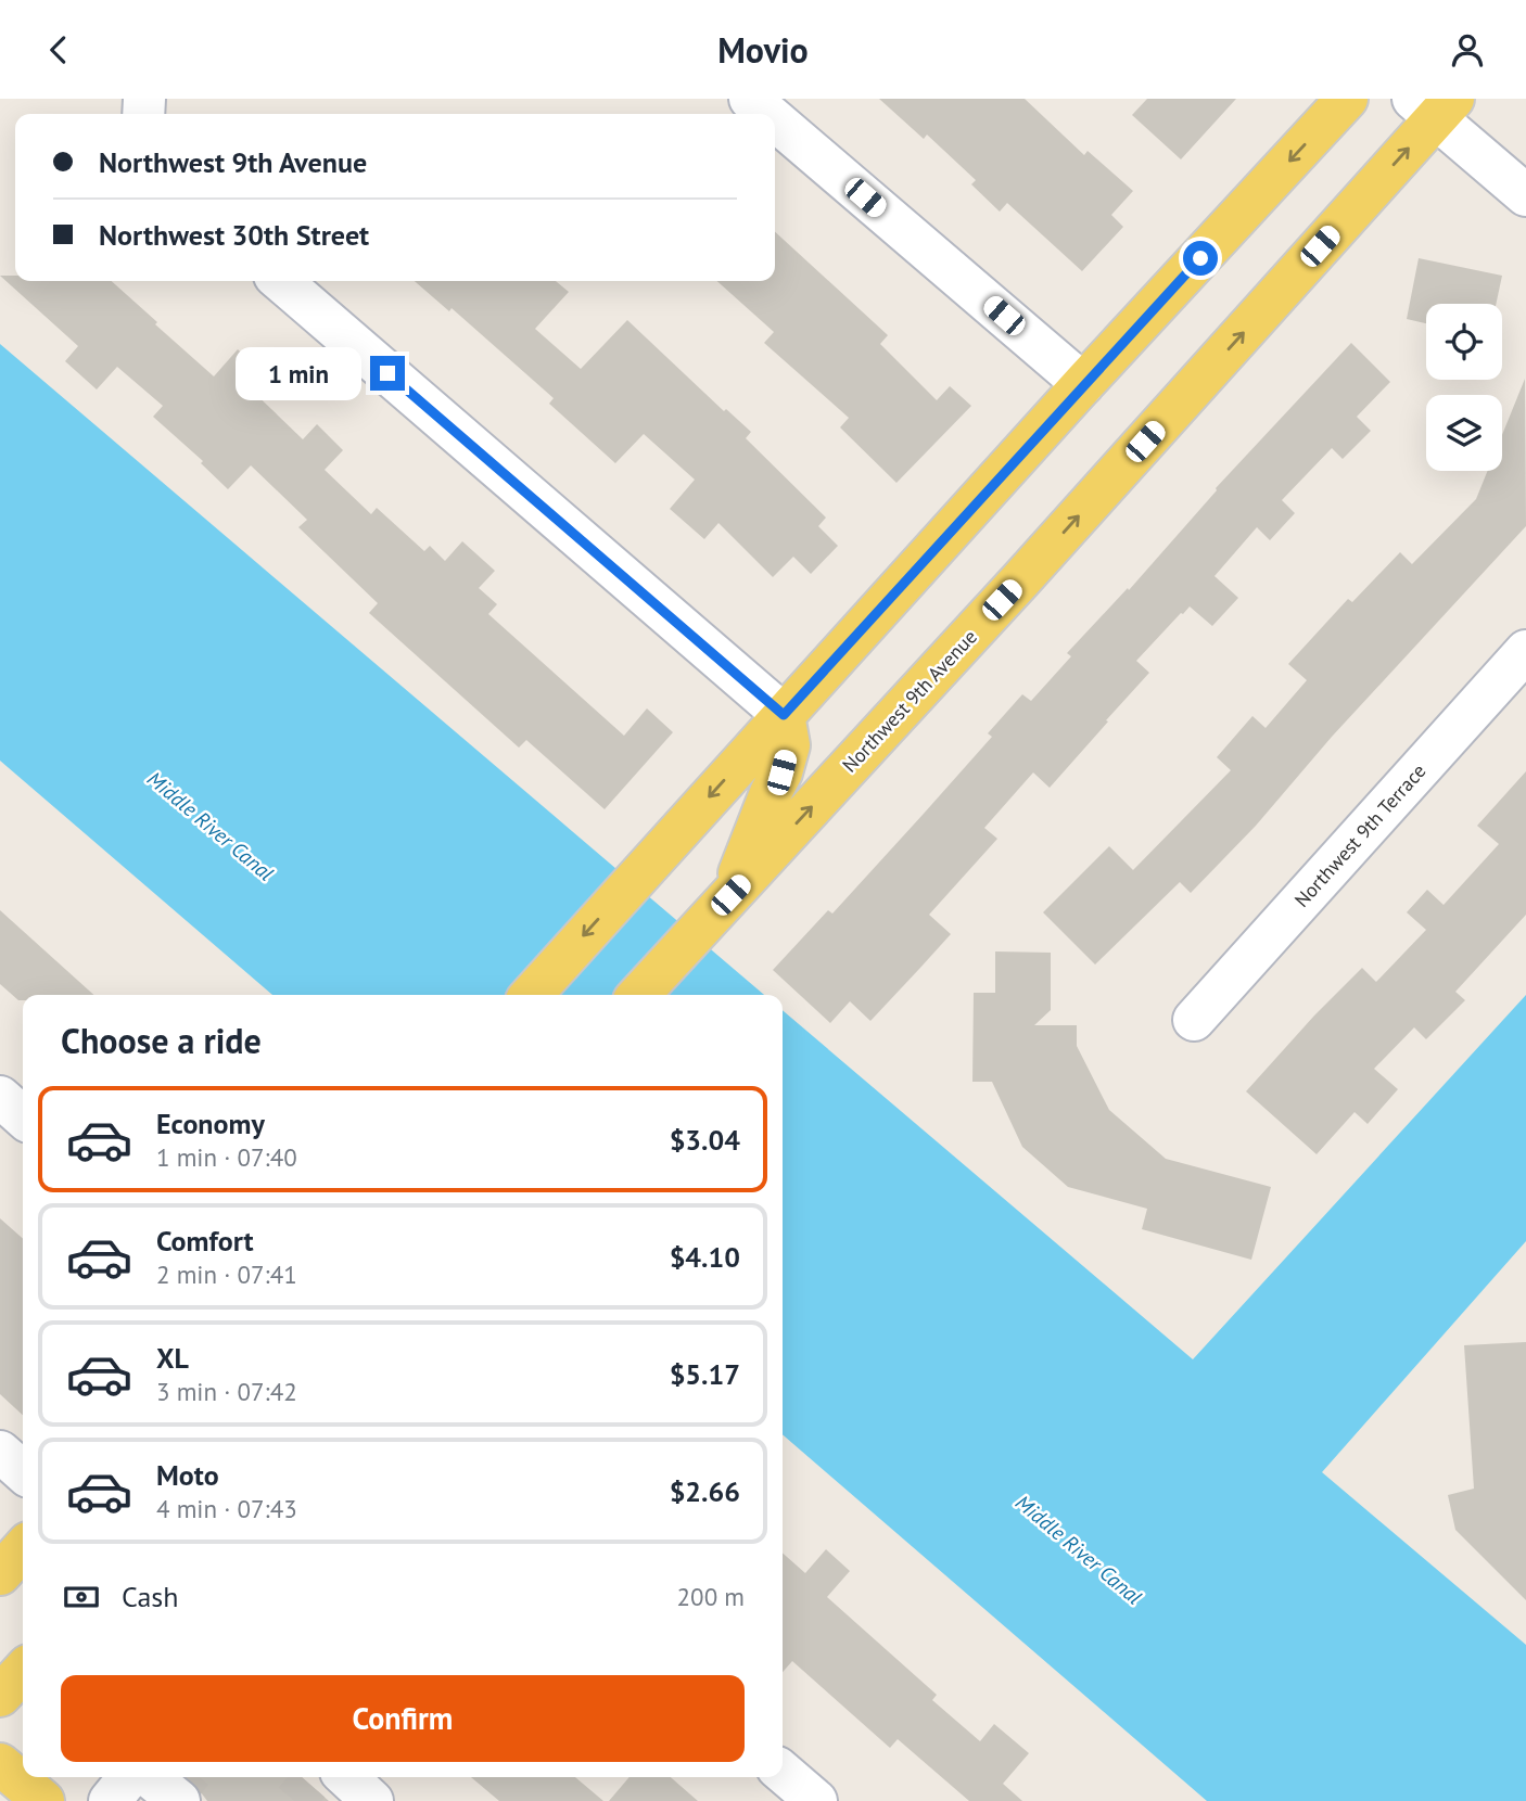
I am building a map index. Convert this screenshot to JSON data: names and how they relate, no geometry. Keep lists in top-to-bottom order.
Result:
{
  "streets": {
    "main road": ["Northwest 9th Avenue"],
    "street": ["Northwest 9th Terrace"]
  },
  "water": ["Middle River Canal"],
  "page": {
    "header": "Movio",
    "banner": ["Northwest 9th Avenue", "Northwest 30th Street"],
    "bubble": "1 min",
    "heading": "Choose a ride",
    "list": [
      {
        "name": "Economy",
        "note": "1 min · 07:40",
        "value": "$3.04"
      },
      {
        "name": "Comfort",
        "note": "2 min · 07:41",
        "value": "$4.10"
      },
      {
        "name": "XL",
        "note": "3 min · 07:42",
        "value": "$5.17"
      },
      {
        "name": "Moto",
        "note": "4 min · 07:43",
        "value": "$2.66"
      }
    ],
    "pay": ["Cash", "200 m"],
    "buttons": "Confirm"
  }
}
